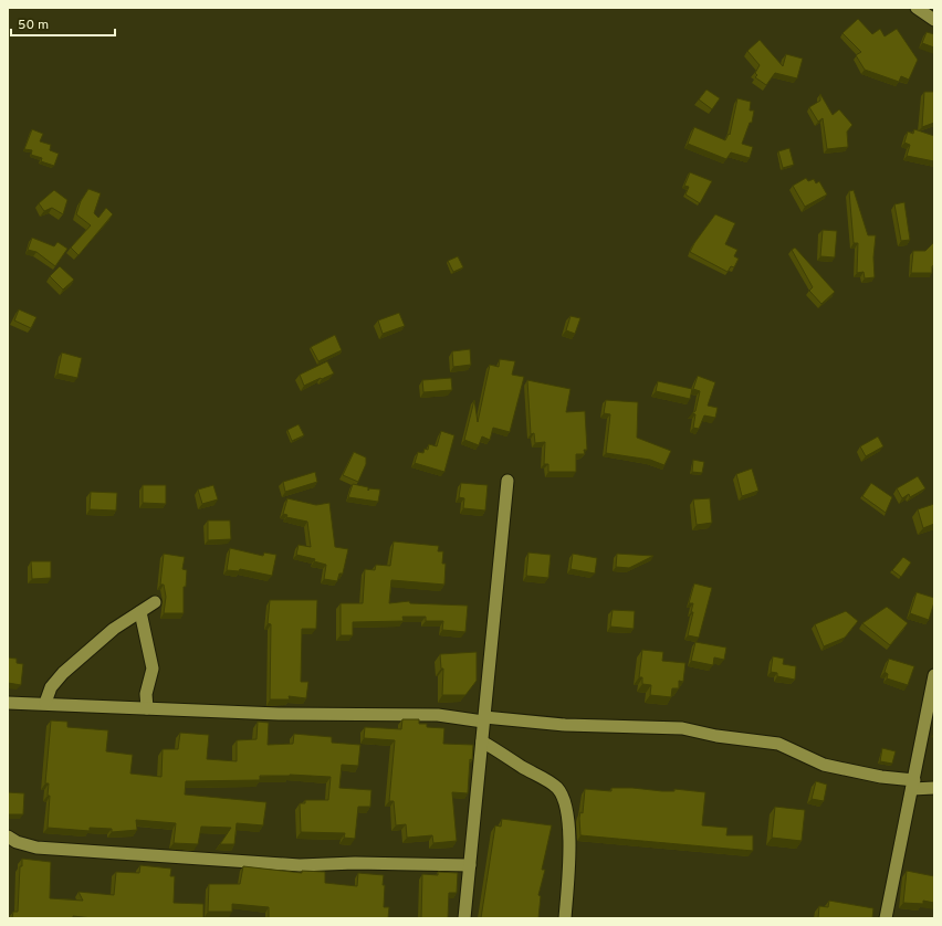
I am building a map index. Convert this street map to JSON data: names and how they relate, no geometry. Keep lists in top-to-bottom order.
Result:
{
  "scale_bar": "50 m"
}
